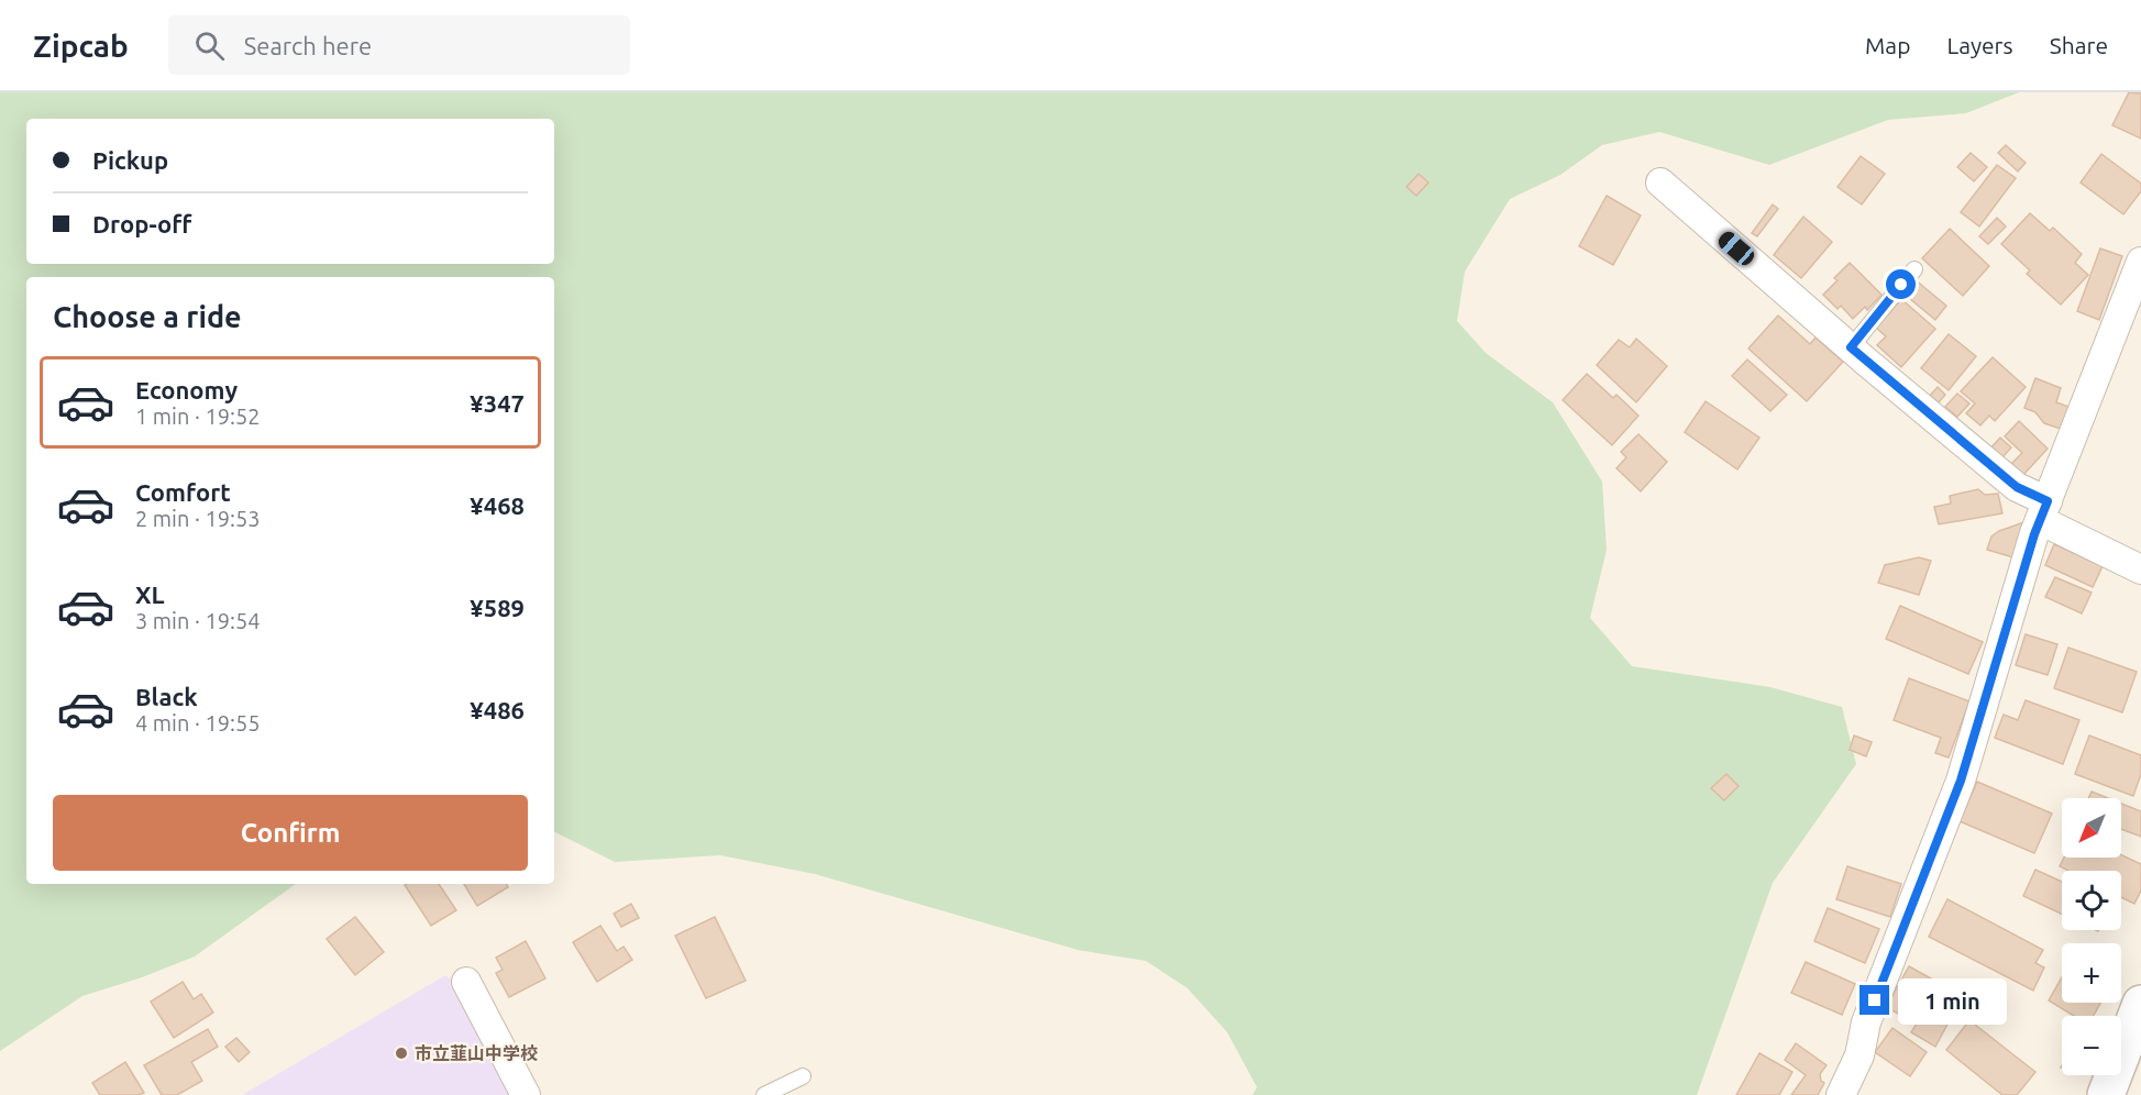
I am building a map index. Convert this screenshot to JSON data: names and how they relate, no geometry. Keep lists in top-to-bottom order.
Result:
{
  "places": ["市立韮山中学校"],
  "north": "bottom left",
  "page": {
    "header": "Zipcab",
    "search": "Search here",
    "nav": ["Map", "Layers", "Share"],
    "banner": ["Pickup", "Drop-off"],
    "heading": "Choose a ride",
    "list": [
      {
        "name": "Economy",
        "note": "1 min · 19:52",
        "value": "¥347"
      },
      {
        "name": "Comfort",
        "note": "2 min · 19:53",
        "value": "¥468"
      },
      {
        "name": "XL",
        "note": "3 min · 19:54",
        "value": "¥589"
      },
      {
        "name": "Black",
        "note": "4 min · 19:55",
        "value": "¥486"
      }
    ],
    "buttons": "Confirm",
    "map_buttons": ["+", "−"],
    "bubble": "1 min"
  }
}
